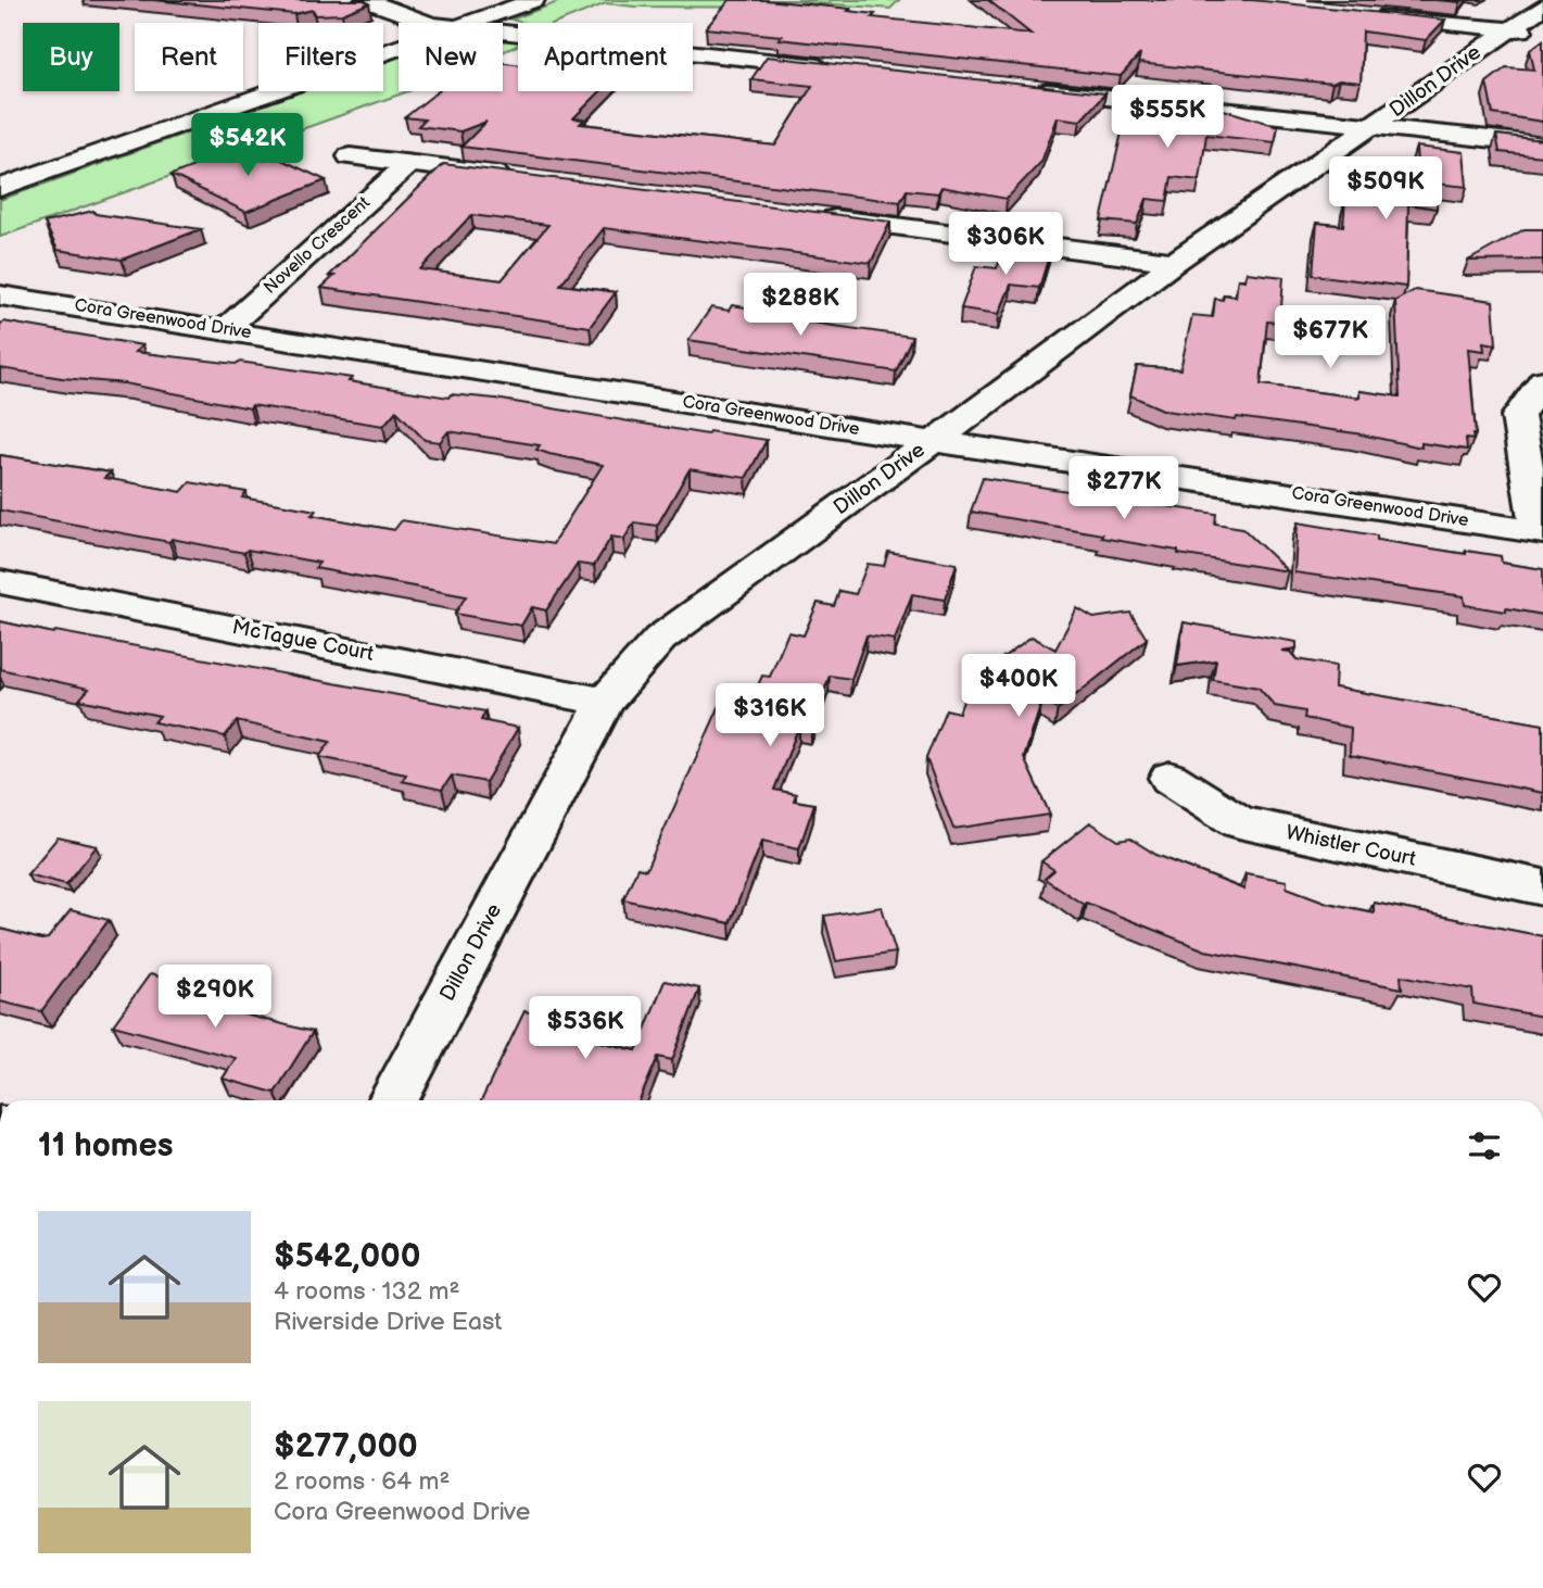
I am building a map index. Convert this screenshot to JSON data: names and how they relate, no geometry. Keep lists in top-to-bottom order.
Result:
{
  "streets": {
    "street": [
      "Dillon Drive",
      "Novello Crescent",
      "Cora Greenwood Drive",
      "McTague Court",
      "Whistler Court"
    ]
  },
  "crossings": [
    ["Dillon Drive", "Cora Greenwood Drive"],
    ["Dillon Drive", "McTague Court"],
    ["Novello Crescent", "Cora Greenwood Drive"]
  ],
  "page": {
    "chip": [
      "Buy",
      "Rent",
      "Filters",
      "New",
      "Apartment"
    ],
    "price": [
      "$555K",
      "$542K",
      "$509K",
      "$306K",
      "$288K",
      "$677K",
      "$277K",
      "$400K",
      "$316K",
      "$290K",
      "$536K"
    ],
    "heading": "11 homes",
    "list": [
      {
        "name": "$542,000",
        "note": "4 rooms · 132 m² · Riverside Drive East"
      },
      {
        "name": "$277,000",
        "note": "2 rooms · 64 m² · Cora Greenwood Drive"
      }
    ]
  }
}
